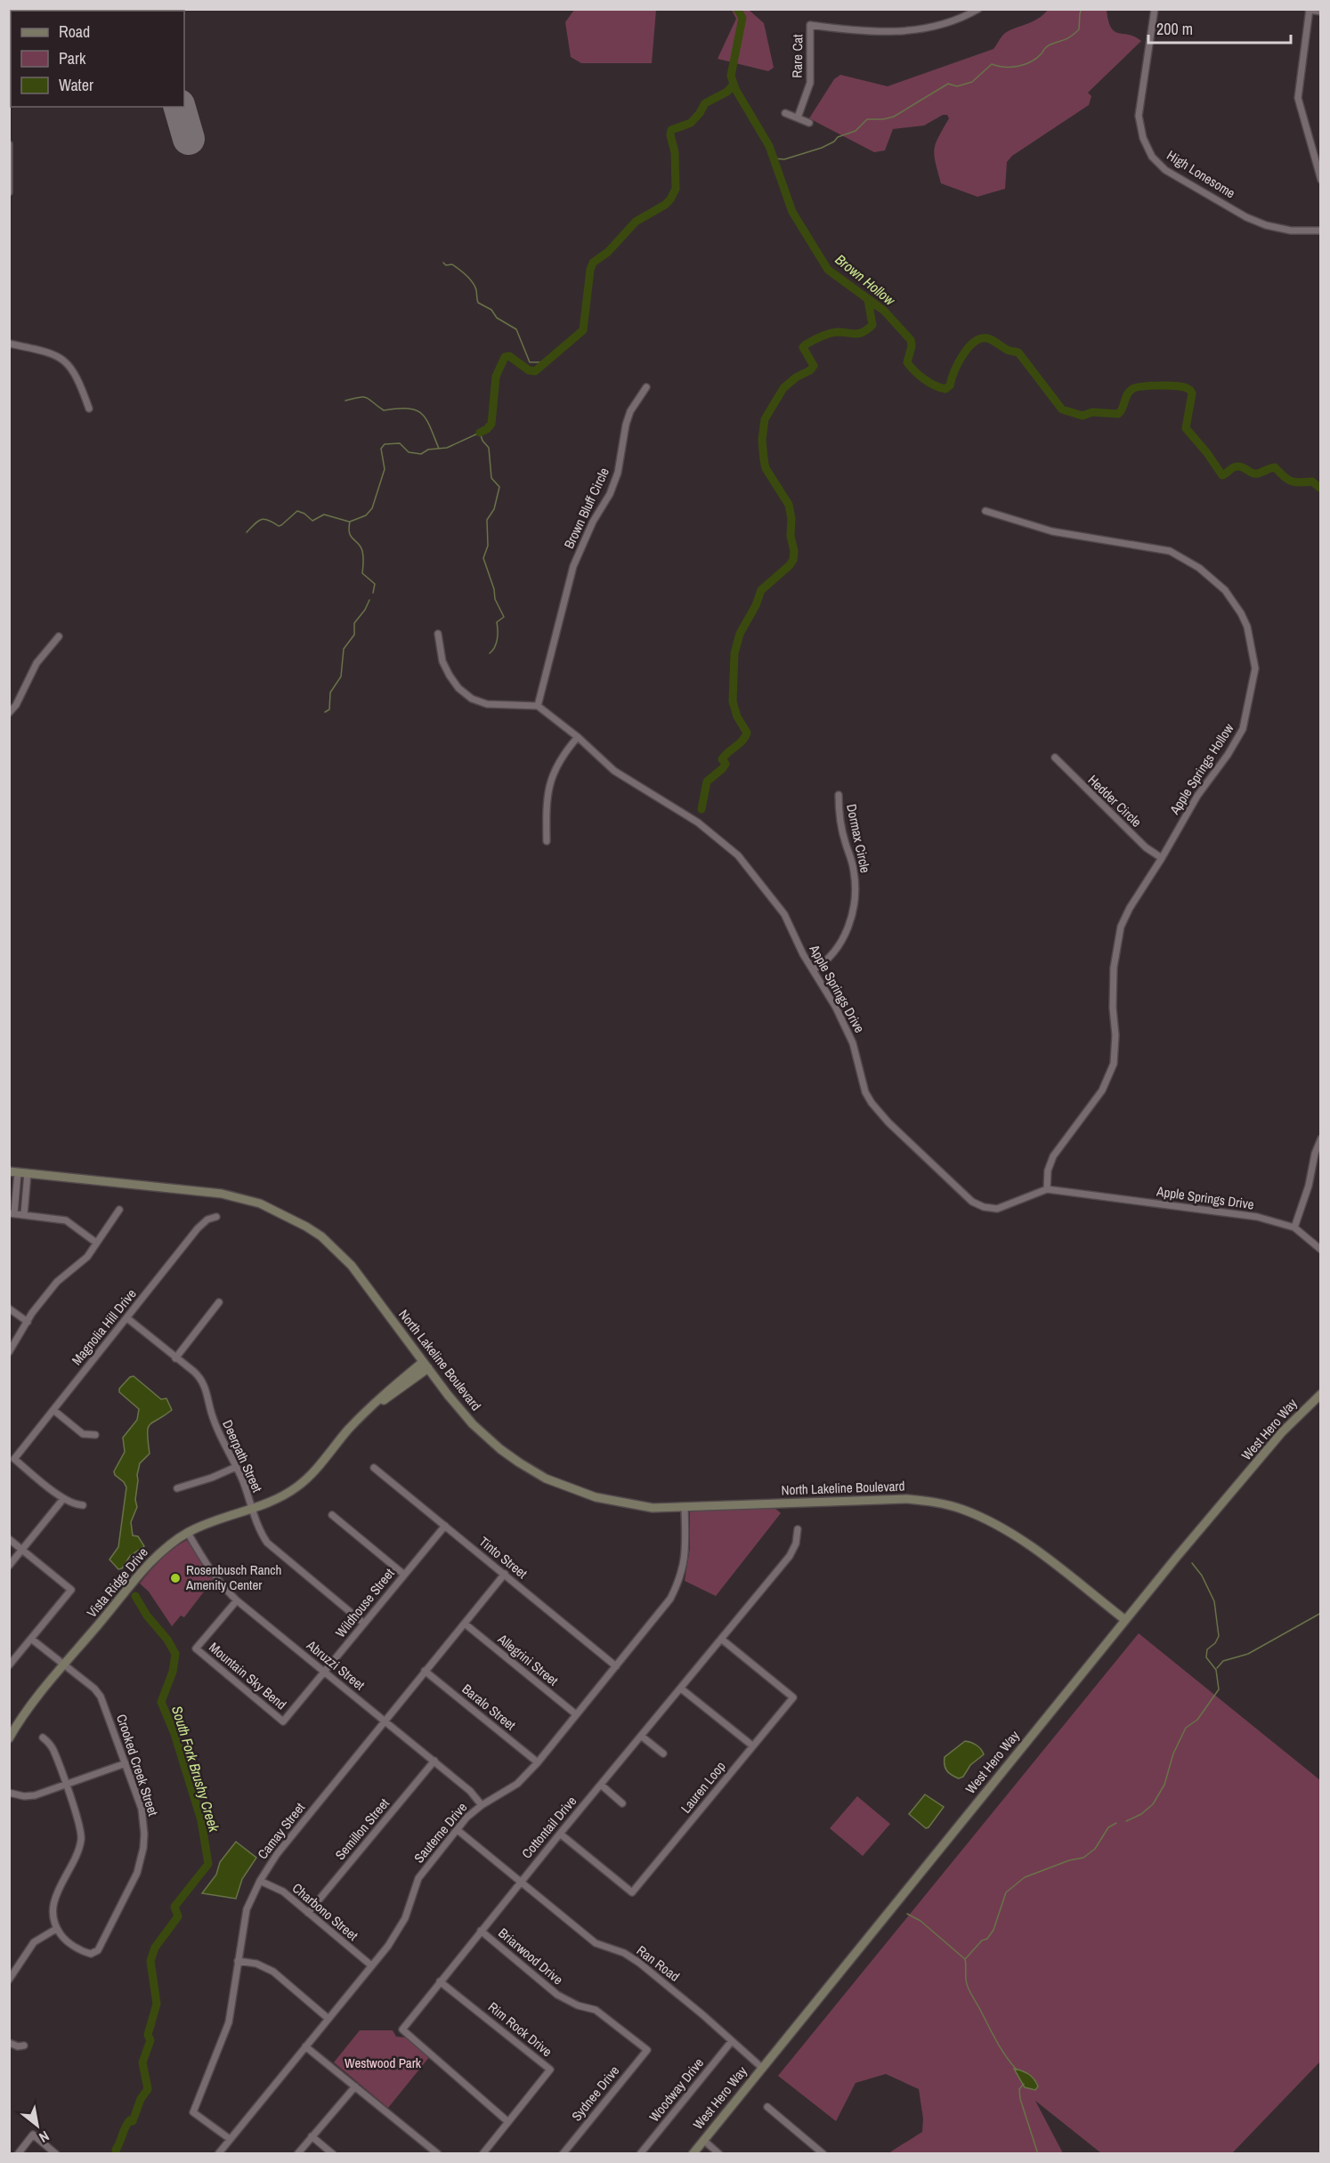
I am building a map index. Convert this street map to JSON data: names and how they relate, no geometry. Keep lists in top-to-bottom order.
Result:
{
  "streets": {
    "street": [
      "Rare Cat",
      "High Lonesome",
      "Brown Bluff Circle",
      "Apple Springs Hollow",
      "Hedder Circle",
      "Dormax Circle",
      "Apple Springs Drive",
      "Magnolia Hill Drive",
      "North Lakeline Boulevard",
      "West Hero Way",
      "Deerpath Street",
      "Tinto Street",
      "Vista Ridge Drive",
      "Wildhouse Street",
      "Allegrini Street",
      "Abruzzi Street",
      "Mountain Sky Bend",
      "Baralo Street",
      "Crooked Creek Street",
      "Lauren Loop",
      "Cottontail Drive",
      "Semillon Street",
      "Camay Street",
      "Sauterne Drive",
      "Charbono Street",
      "Briarwood Drive",
      "Ran Road",
      "Rim Rock Drive",
      "Woodway Drive",
      "Sydnee Drive"
    ]
  },
  "crossings": [
    ["Brown Bluff Circle", "Apple Springs Drive"],
    ["Apple Springs Hollow", "Hedder Circle"],
    ["Apple Springs Hollow", "Apple Springs Drive"],
    ["Dormax Circle", "Apple Springs Drive"],
    ["Magnolia Hill Drive", "Deerpath Street"],
    ["North Lakeline Boulevard", "West Hero Way"],
    ["North Lakeline Boulevard", "Vista Ridge Drive"],
    ["North Lakeline Boulevard", "Sauterne Drive"],
    ["West Hero Way", "Ran Road"],
    ["Deerpath Street", "Vista Ridge Drive"],
    ["Deerpath Street", "Wildhouse Street"],
    ["Tinto Street", "Wildhouse Street"],
    ["Tinto Street", "Camay Street"],
    ["Tinto Street", "Sauterne Drive"],
    ["Vista Ridge Drive", "Abruzzi Street"],
    ["Vista Ridge Drive", "Crooked Creek Street"],
    ["Wildhouse Street", "Abruzzi Street"],
    ["Wildhouse Street", "Mountain Sky Bend"],
    ["Allegrini Street", "Camay Street"],
    ["Allegrini Street", "Sauterne Drive"],
    ["Abruzzi Street", "Mountain Sky Bend"],
    ["Abruzzi Street", "Semillon Street"],
    ["Abruzzi Street", "Camay Street"],
    ["Abruzzi Street", "Sauterne Drive"],
    ["Baralo Street", "Camay Street"],
    ["Baralo Street", "Sauterne Drive"],
    ["Lauren Loop", "Cottontail Drive"],
    ["Cottontail Drive", "Briarwood Drive"],
    ["Cottontail Drive", "Ran Road"],
    ["Cottontail Drive", "Rim Rock Drive"],
    ["Semillon Street", "Charbono Street"],
    ["Camay Street", "Sauterne Drive"],
    ["Camay Street", "Charbono Street"],
    ["Sauterne Drive", "Charbono Street"],
    ["Sauterne Drive", "Ran Road"],
    ["Briarwood Drive", "Sydnee Drive"],
    ["Ran Road", "Woodway Drive"]
  ],
  "water": ["Brown Hollow", "South Fork Brushy Creek"],
  "parks": ["Westwood Park"],
  "places": ["Rosenbusch Ranch Amenity Center"],
  "legend": ["Road", "Park", "Water"],
  "scale_bar": "200 m",
  "north": "bottom right"
}
